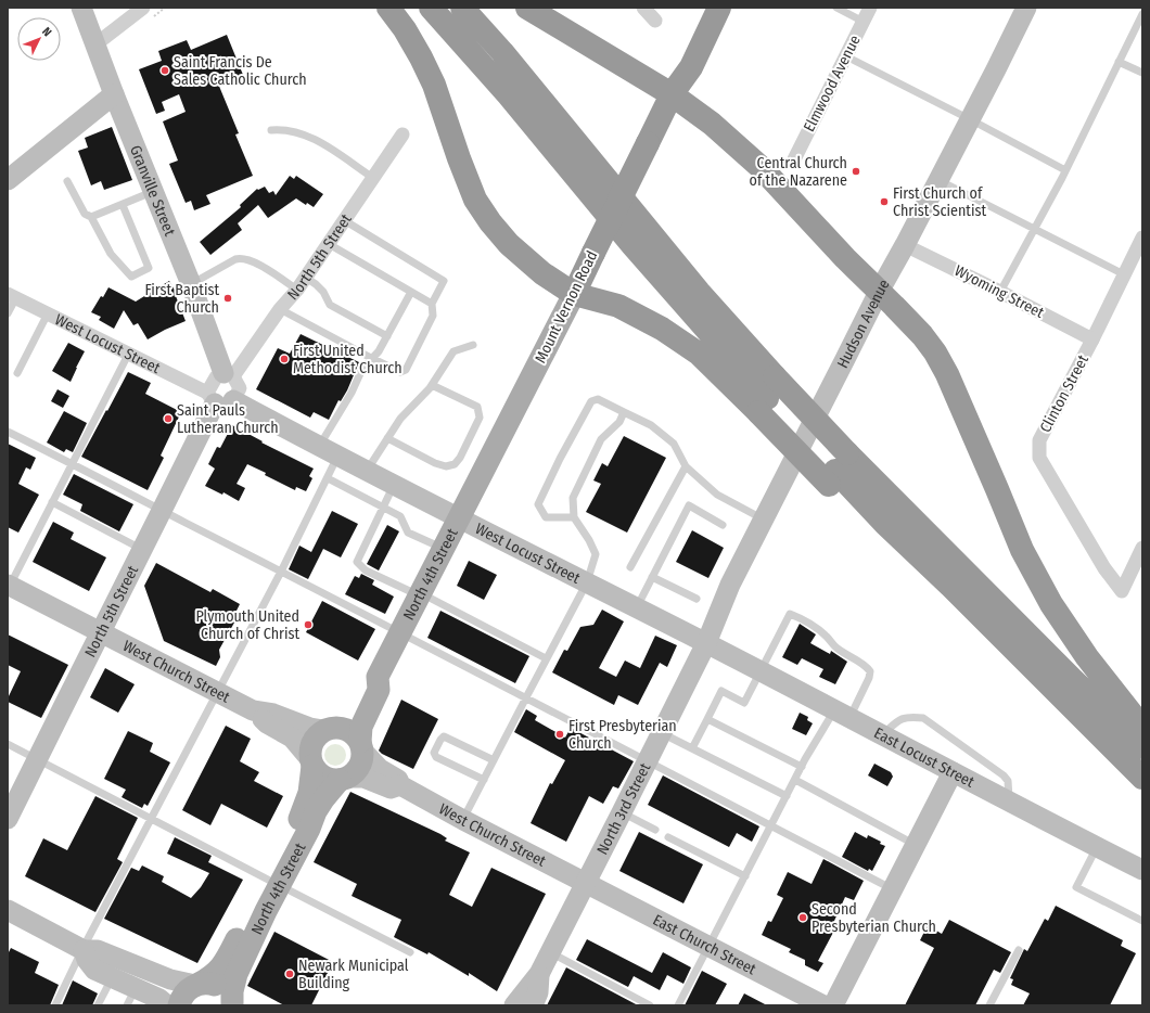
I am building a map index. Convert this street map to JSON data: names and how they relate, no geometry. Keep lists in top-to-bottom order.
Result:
{
  "streets": {
    "highway": ["Mount Vernon Road"],
    "main road": ["North 4th Street"],
    "street": [
      "Elmwood Avenue",
      "Granville Street",
      "North 5th Street",
      "Wyoming Street",
      "Hudson Avenue",
      "West Locust Street",
      "Clinton Street",
      "West Church Street",
      "East Locust Street",
      "North 3rd Street",
      "East Church Street"
    ]
  },
  "crossings": [
    ["Granville Street", "North 5th Street"],
    ["North 5th Street", "West Locust Street"],
    ["North 5th Street", "West Church Street"],
    ["Wyoming Street", "Hudson Avenue"],
    ["Wyoming Street", "Clinton Street"],
    ["Mount Vernon Road", "West Locust Street"],
    ["Mount Vernon Road", "North 4th Street"],
    ["Hudson Avenue", "West Locust Street"],
    ["Hudson Avenue", "East Locust Street"],
    ["Hudson Avenue", "North 3rd Street"],
    ["West Locust Street", "North 4th Street"],
    ["West Locust Street", "East Locust Street"],
    ["West Locust Street", "North 3rd Street"],
    ["North 4th Street", "West Church Street"],
    ["West Church Street", "North 3rd Street"],
    ["West Church Street", "East Church Street"],
    ["East Locust Street", "North 3rd Street"],
    ["North 3rd Street", "East Church Street"]
  ],
  "places": [
    "Saint Francis De Sales Catholic Church",
    "Central Church of the Nazarene",
    "First Church of Christ Scientist",
    "First Baptist Church",
    "First United Methodist Church",
    "Saint Pauls Lutheran Church",
    "Plymouth United Church of Christ",
    "First Presbyterian Church",
    "Second Presbyterian Church",
    "Newark Municipal Building"
  ],
  "north": "top right"
}
